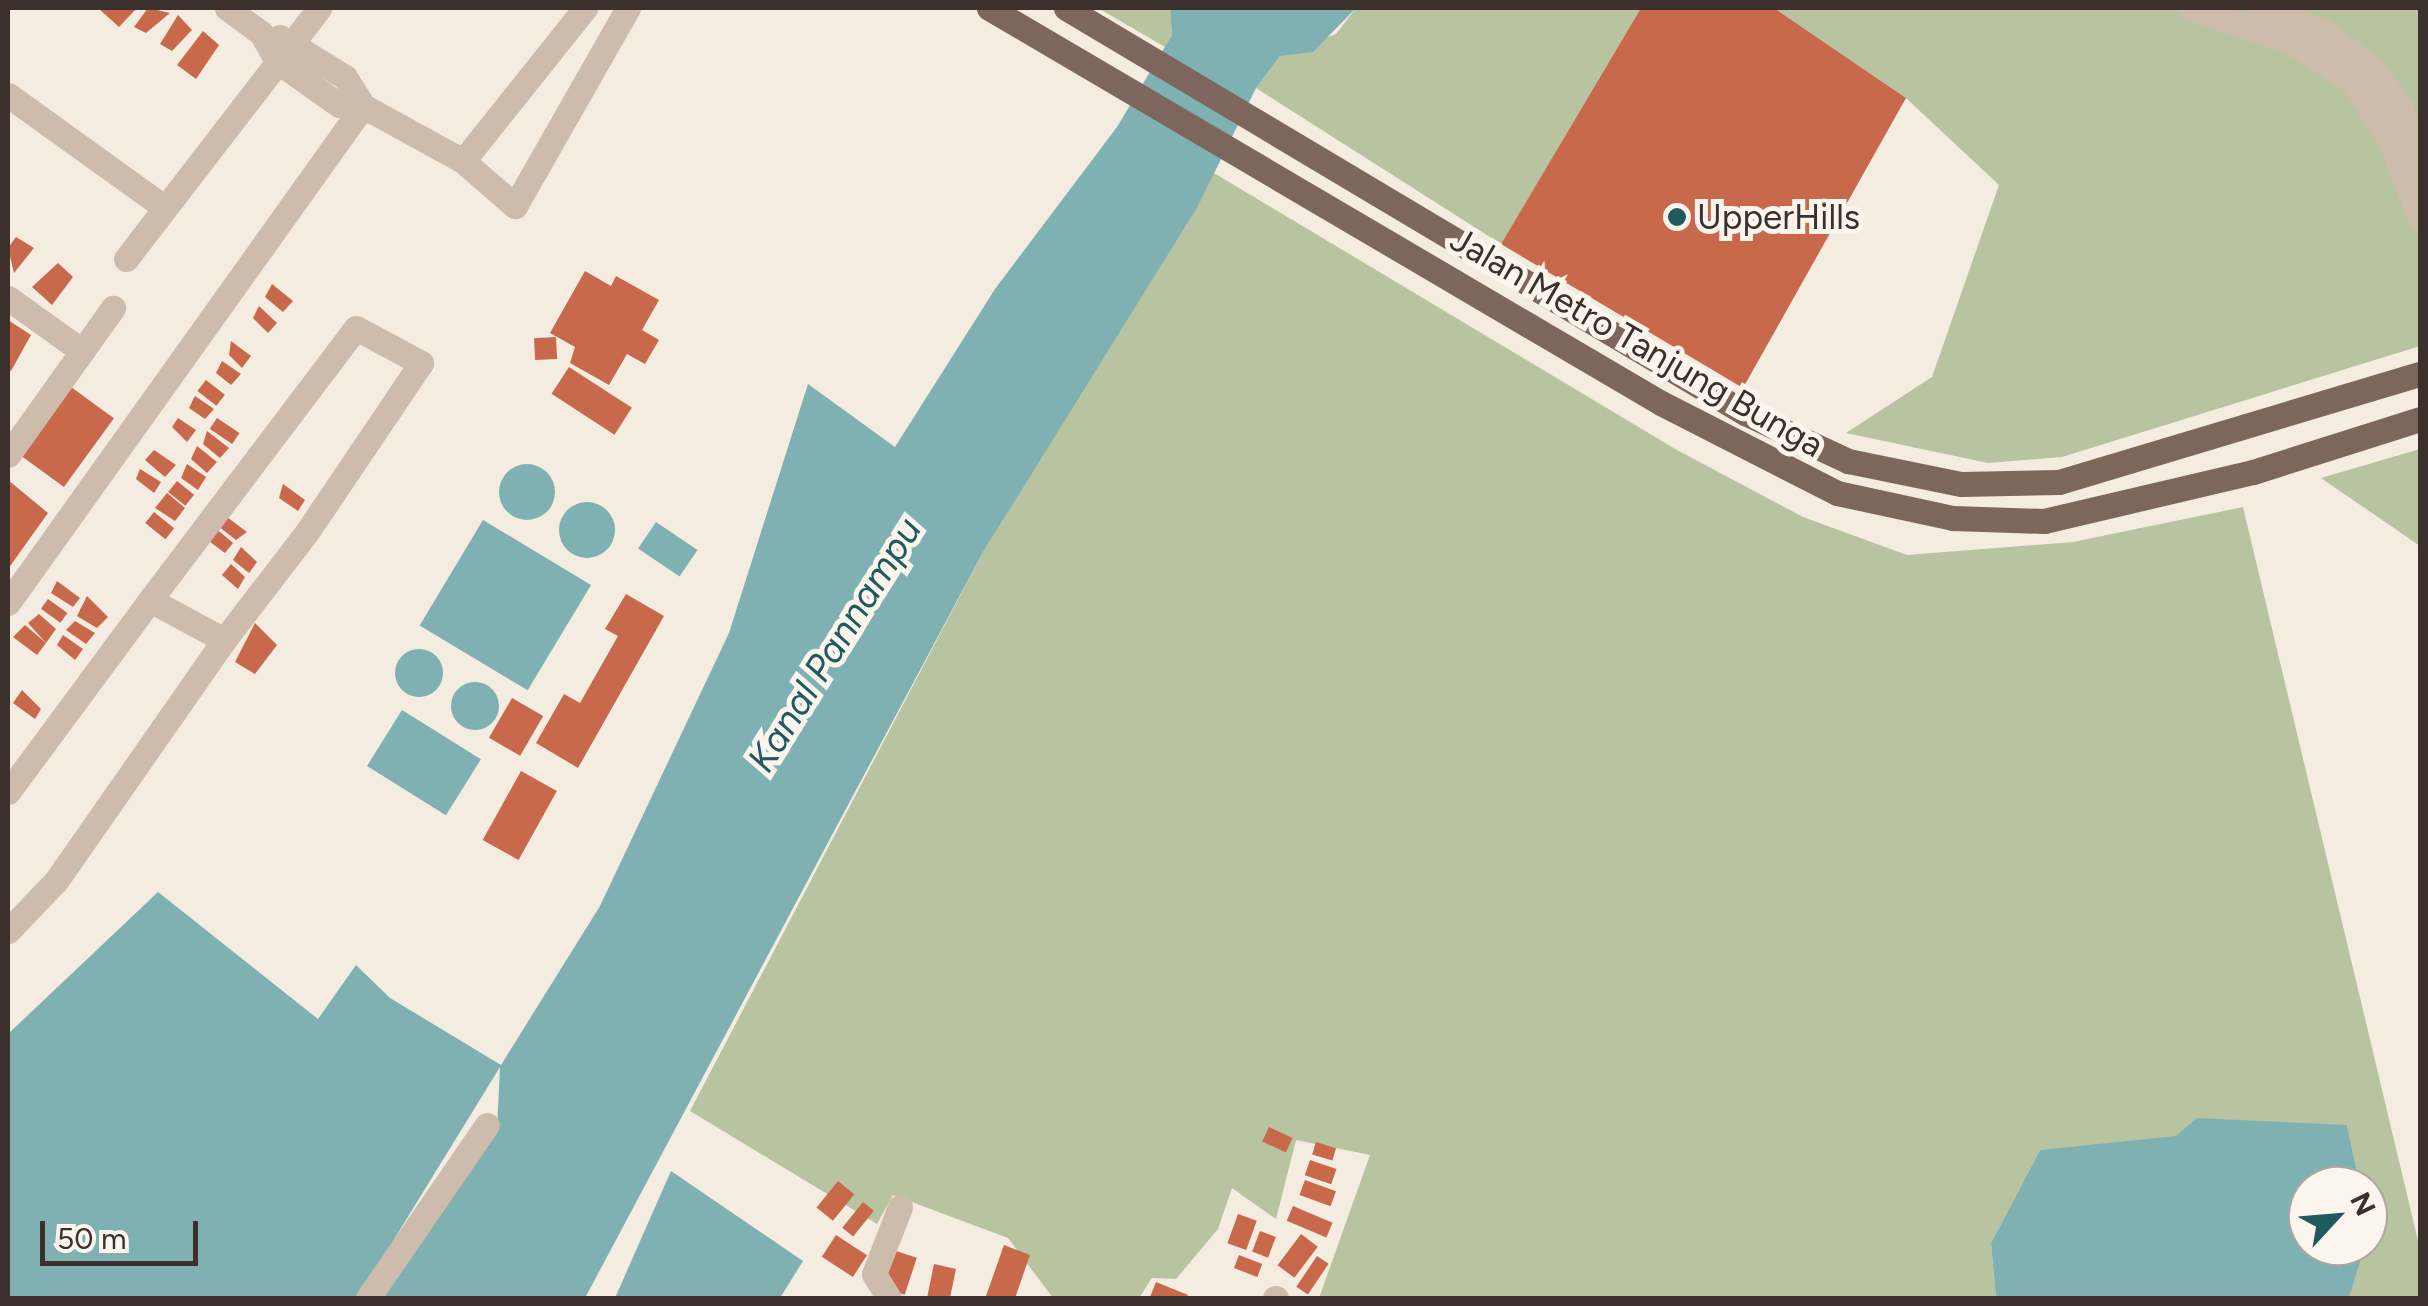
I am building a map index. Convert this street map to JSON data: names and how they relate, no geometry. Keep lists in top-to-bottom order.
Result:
{
  "streets": {
    "main road": ["Jalan Metro Tanjung Bunga"]
  },
  "water": ["Kanal Pannampu"],
  "places": ["UpperHills"],
  "scale_bar": "50 m",
  "north": "top right"
}
